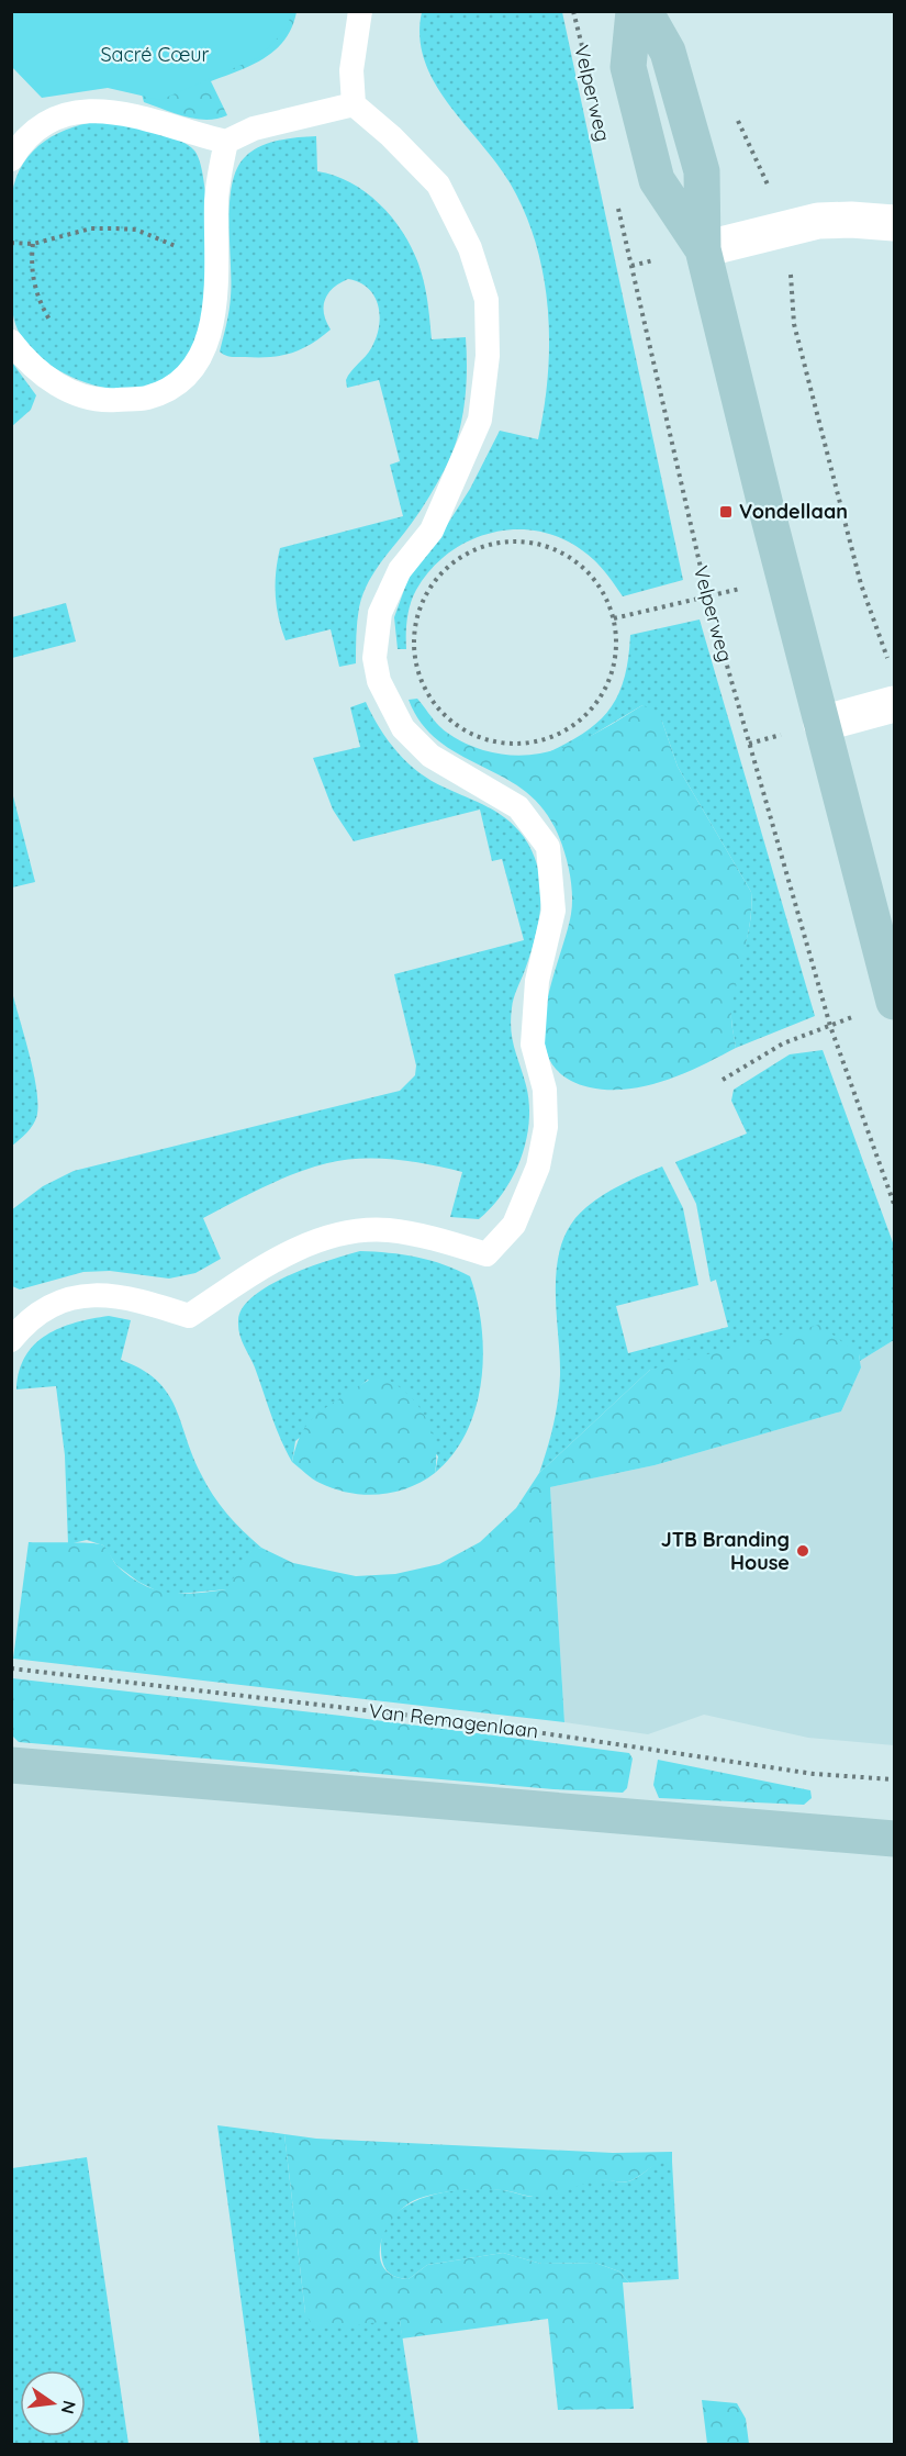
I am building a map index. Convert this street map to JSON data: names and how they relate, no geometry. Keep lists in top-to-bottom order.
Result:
{
  "streets": {
    "main road": ["Velperweg"],
    "path": ["Van Remagenlaan"]
  },
  "parks": ["Sacré Cœur"],
  "places": {
    "transit": ["Vondellaan"],
    "other": ["JTB Branding House"]
  },
  "north": "right"
}
